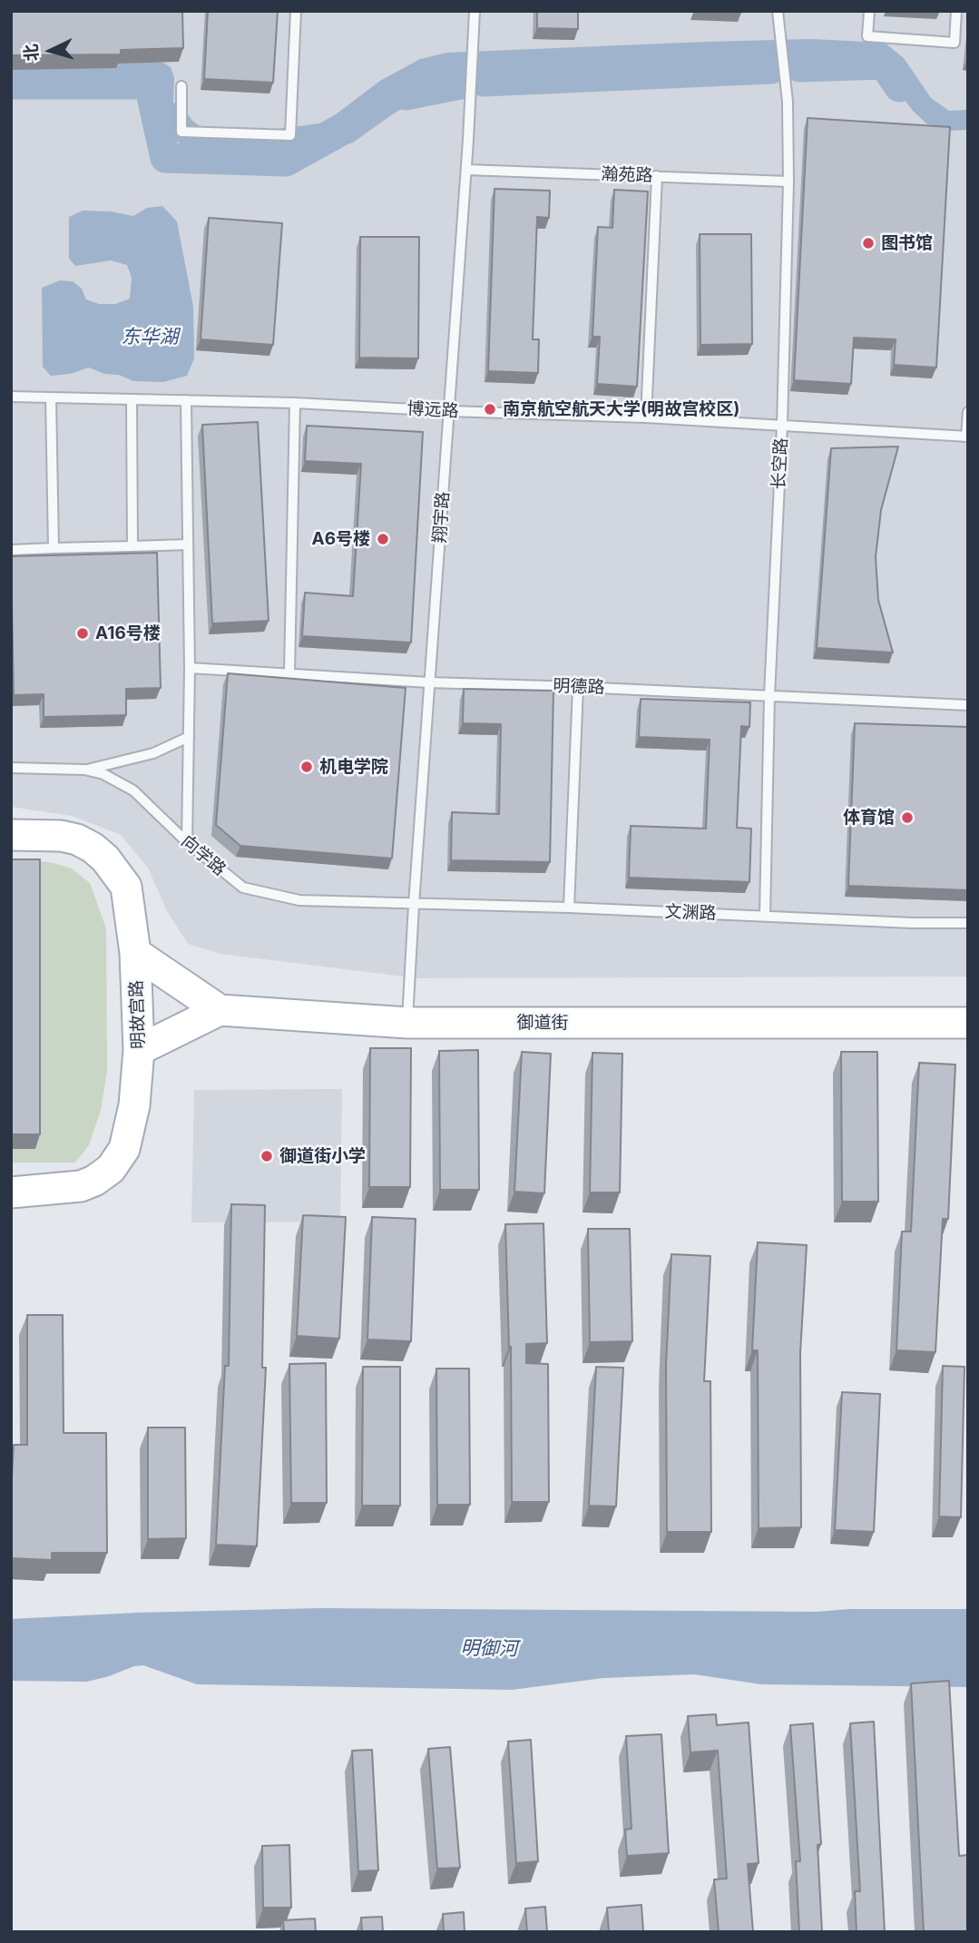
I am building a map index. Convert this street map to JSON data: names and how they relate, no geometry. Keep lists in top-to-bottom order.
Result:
{
  "streets": {
    "main road": ["明故宫路", "御道街"],
    "lane": [
      "瀚苑路",
      "博远路",
      "长空路",
      "翔宇路",
      "明德路",
      "向学路",
      "文渊路"
    ]
  },
  "crossings": [
    ["瀚苑路", "长空路"],
    ["瀚苑路", "翔宇路"],
    ["博远路", "长空路"],
    ["博远路", "翔宇路"],
    ["长空路", "明德路"],
    ["长空路", "文渊路"],
    ["翔宇路", "明德路"],
    ["翔宇路", "向学路"],
    ["翔宇路", "文渊路"],
    ["翔宇路", "御道街"],
    ["向学路", "文渊路"]
  ],
  "water": ["东华湖", "明御河"],
  "places": [
    "图书馆",
    "南京航空航天大学(明故宫校区)",
    "A6号楼",
    "A16号楼",
    "机电学院",
    "体育馆",
    "御道街小学"
  ],
  "north": "left"
}
